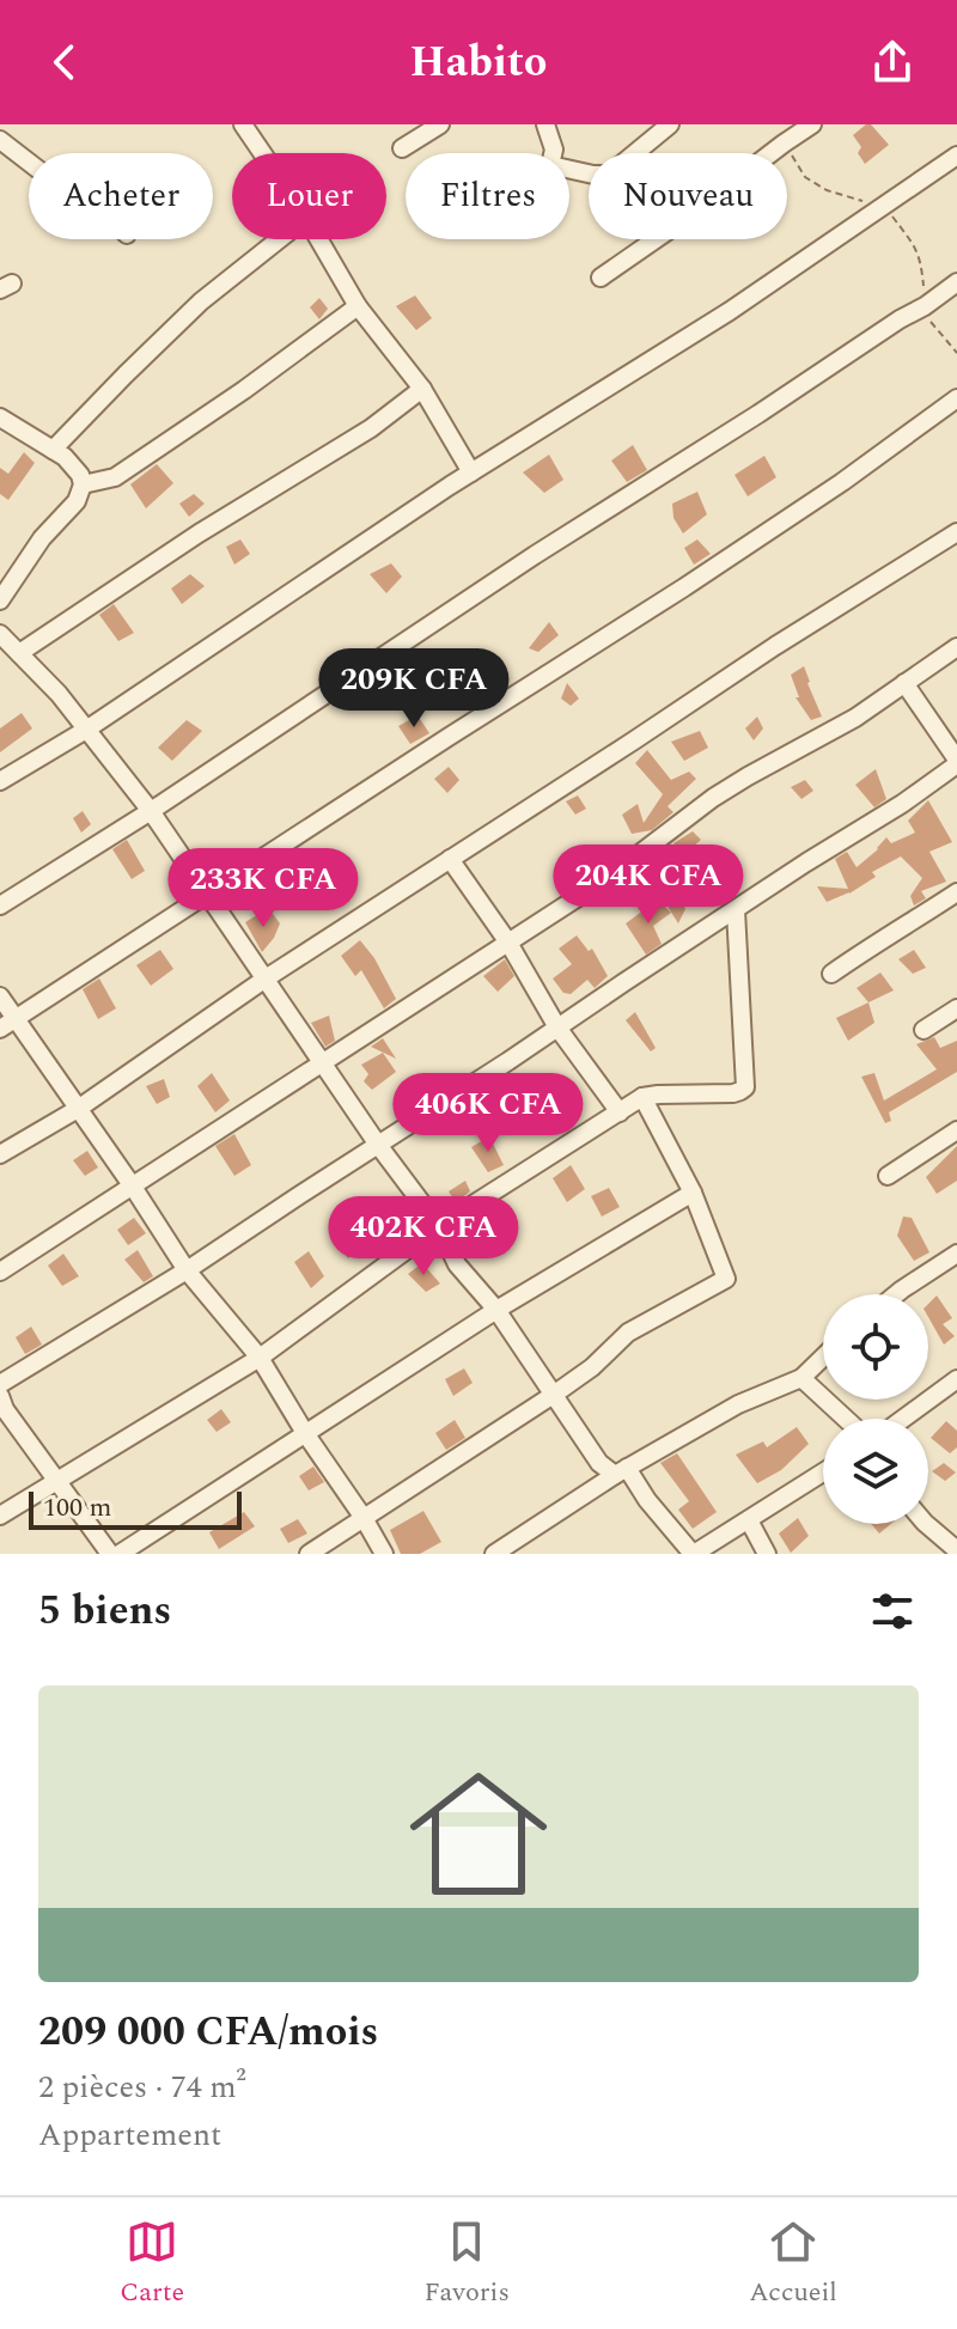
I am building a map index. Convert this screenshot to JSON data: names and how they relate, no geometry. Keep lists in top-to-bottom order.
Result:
{
  "scale_bar": "100 m",
  "page": {
    "header": "Habito",
    "chip": [
      "Acheter",
      "Louer",
      "Filtres",
      "Nouveau"
    ],
    "price": [
      "209K CFA",
      "204K CFA",
      "233K CFA",
      "406K CFA",
      "402K CFA"
    ],
    "scale": "100 m",
    "heading": "5 biens",
    "list": [
      {
        "name": "209 000 CFA/mois",
        "note": "2 pièces · 74 m² · Appartement"
      }
    ],
    "tabs": ["Carte", "Favoris", "Accueil"]
  }
}
